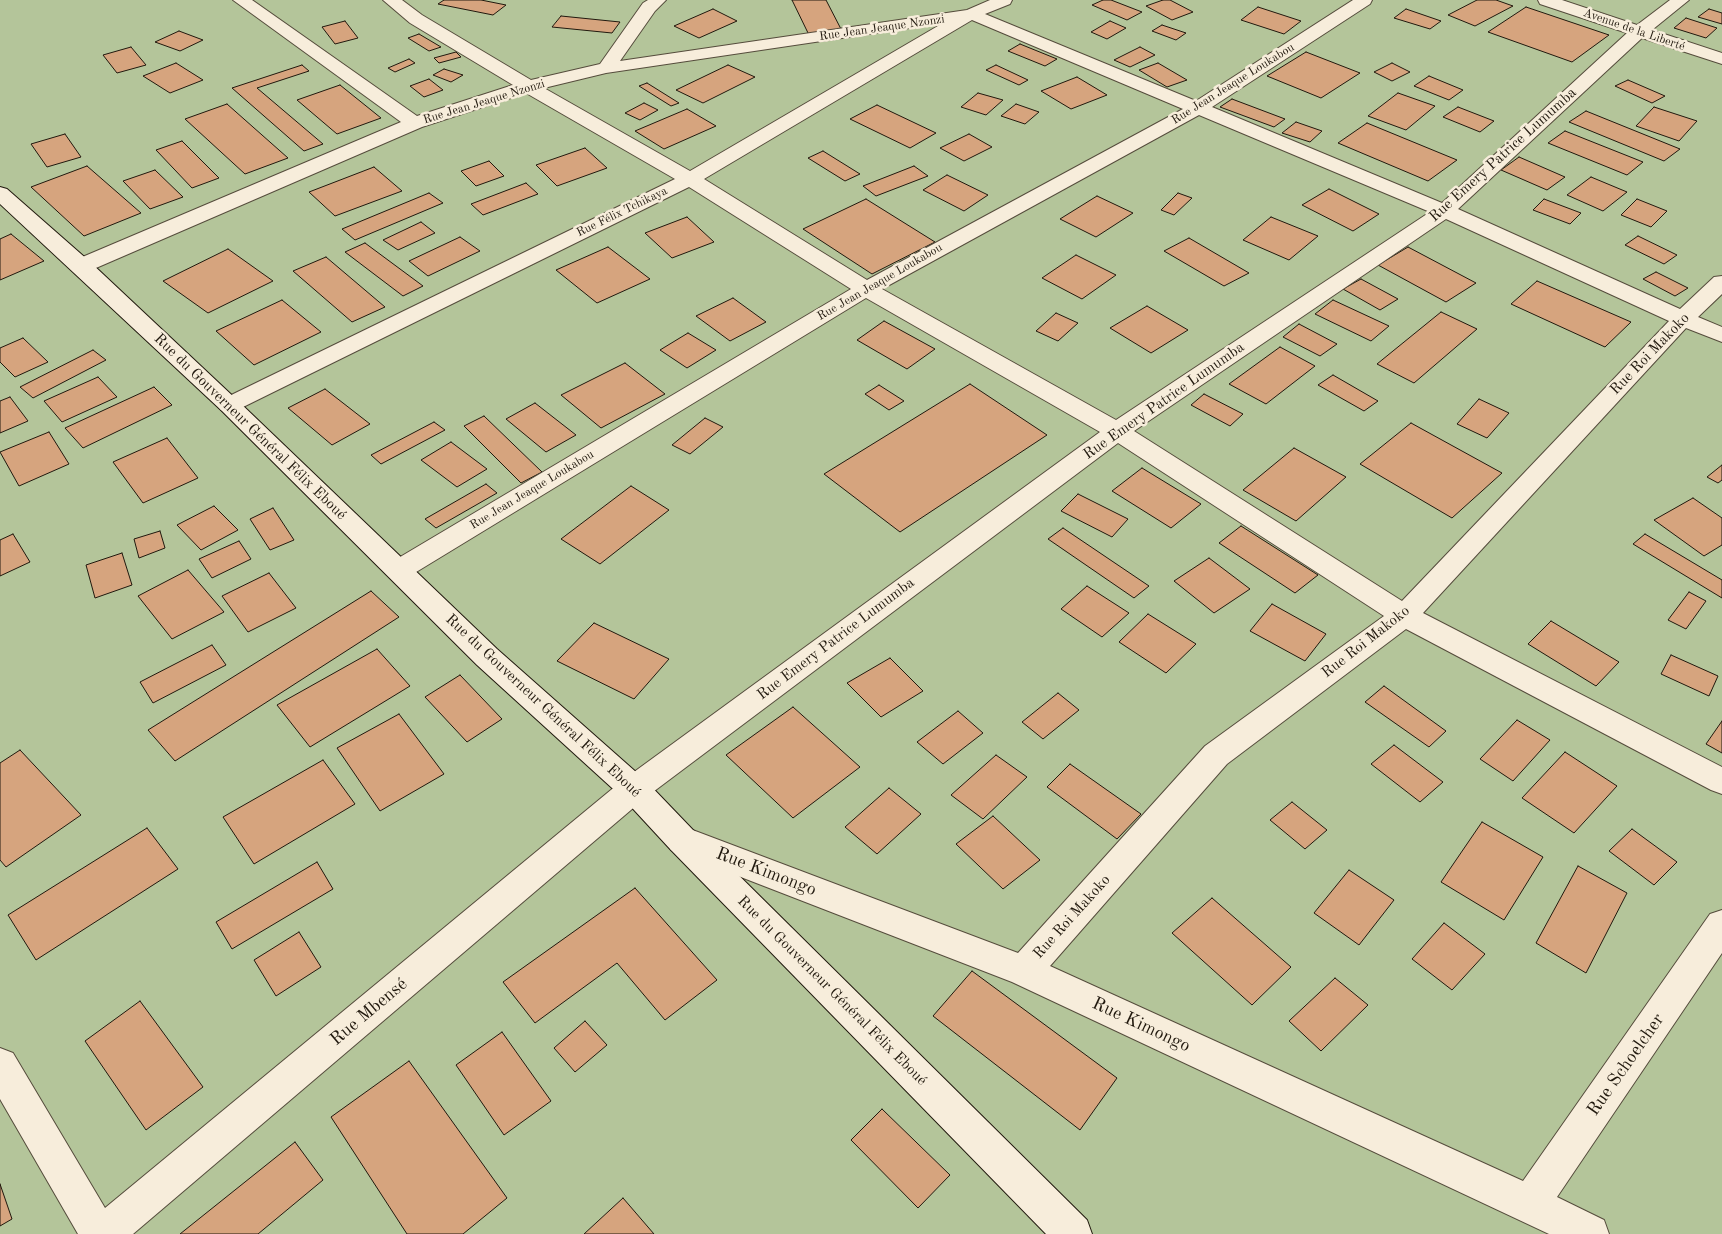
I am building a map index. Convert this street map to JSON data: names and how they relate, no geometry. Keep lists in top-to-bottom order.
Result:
{
  "streets": {
    "street": [
      "Rue Jean Jeaque Nzonzi",
      "Avenue de la Liberté",
      "Rue Jean Jeaque Loukabou",
      "Rue Emery Patrice Lumumba",
      "Rue Félix Tchikaya",
      "Rue Roi Makoko",
      "Rue du Gouverneur Général Félix Eboué",
      "Rue Kimongo",
      "Rue Mbensé",
      "Rue Schoelcher"
    ]
  },
  "crossings": [
    ["Rue Jean Jeaque Nzonzi", "Rue Félix Tchikaya"],
    ["Rue Jean Jeaque Nzonzi", "Rue du Gouverneur Général Félix Eboué"],
    ["Avenue de la Liberté", "Rue Emery Patrice Lumumba"],
    ["Rue Jean Jeaque Loukabou", "Rue du Gouverneur Général Félix Eboué"],
    ["Rue Emery Patrice Lumumba", "Rue du Gouverneur Général Félix Eboué"],
    ["Rue Emery Patrice Lumumba", "Rue Mbensé"],
    ["Rue Félix Tchikaya", "Rue du Gouverneur Général Félix Eboué"],
    ["Rue Roi Makoko", "Rue Kimongo"],
    ["Rue du Gouverneur Général Félix Eboué", "Rue Kimongo"],
    ["Rue du Gouverneur Général Félix Eboué", "Rue Mbensé"],
    ["Rue Kimongo", "Rue Schoelcher"]
  ]
}
